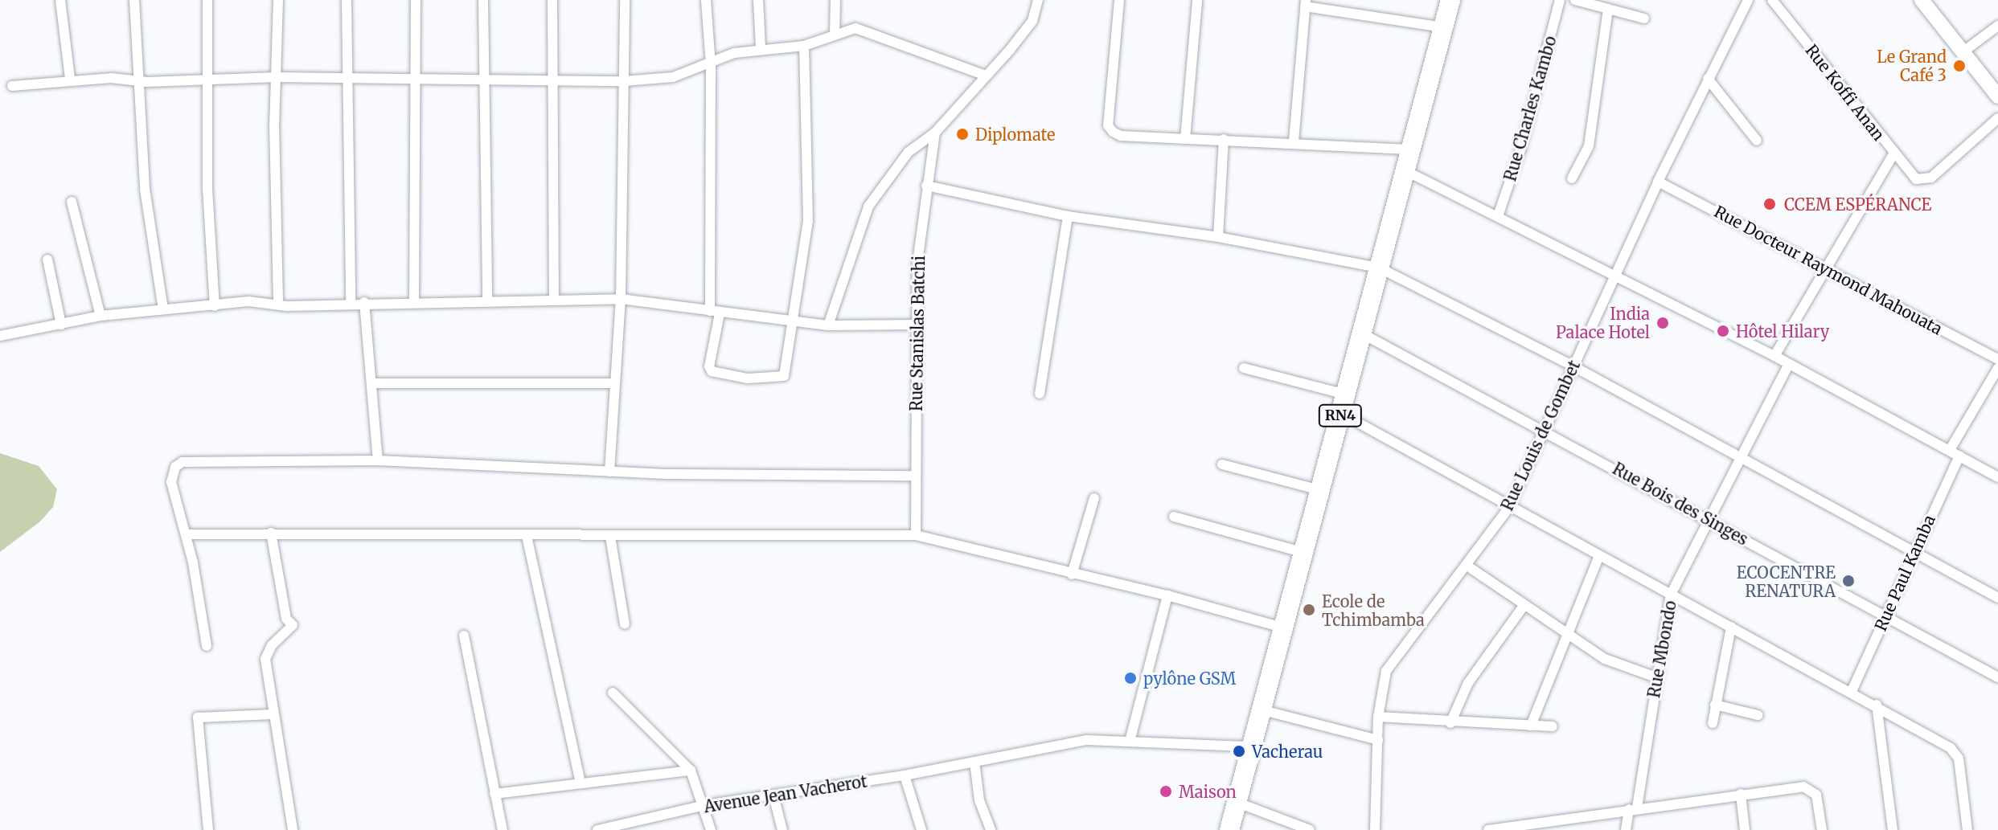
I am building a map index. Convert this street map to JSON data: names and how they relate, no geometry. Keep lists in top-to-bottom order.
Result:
{
  "streets": {
    "highway": ["RN4"],
    "street": [
      "Rue Koffi Anan",
      "Rue Charles Kambo",
      "Rue Docteur Raymond Mahouata",
      "Rue Stanislas Batchi",
      "Rue Louis de Gombet",
      "Rue Bois des Singes",
      "Rue Paul Kamba",
      "Rue Mbondo",
      "Avenue Jean Vacherot"
    ]
  },
  "crossings": [
    ["Rue Docteur Raymond Mahouata", "Rue Louis de Gombet"],
    ["RN4", "Rue Bois des Singes"],
    ["Rue Louis de Gombet", "Rue Bois des Singes"],
    ["Rue Bois des Singes", "Rue Paul Kamba"],
    ["Rue Bois des Singes", "Rue Mbondo"]
  ],
  "places": [
    "Le Grand Café 3",
    "Diplomate",
    "CCEM ESPÉRANCE",
    "India Palace Hotel",
    "Hôtel Hilary",
    "ECOCENTRE RENATURA",
    "Ecole de Tchimbamba",
    "pylône GSM",
    "Vacherau",
    "Maison"
  ]
}
